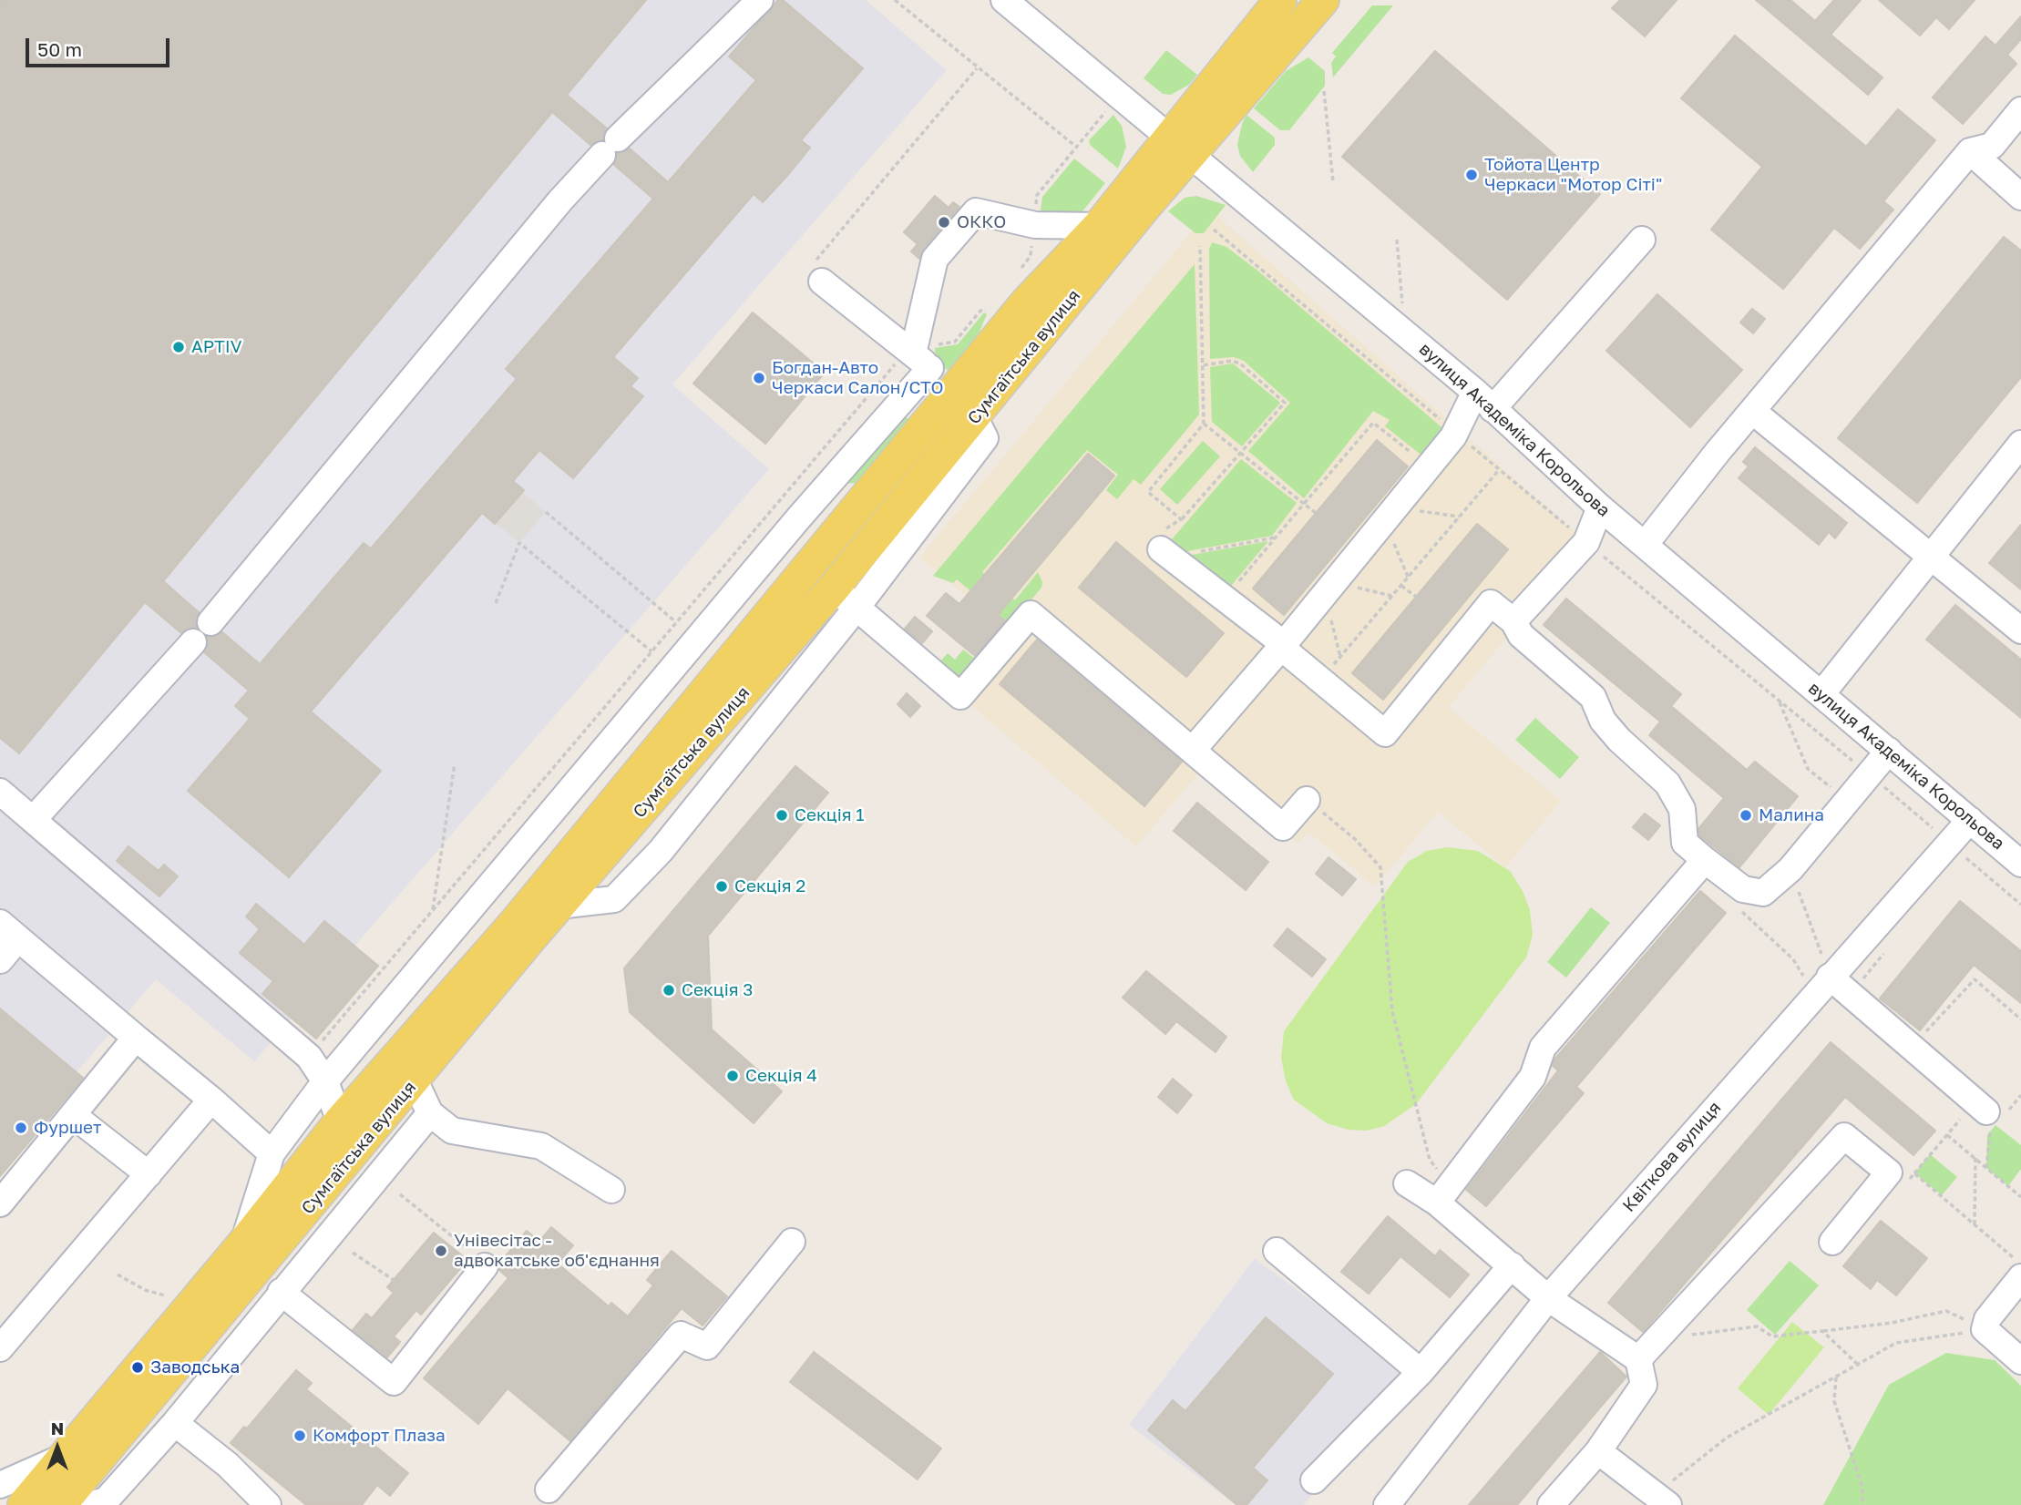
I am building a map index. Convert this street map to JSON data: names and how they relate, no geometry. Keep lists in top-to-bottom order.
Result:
{
  "streets": {
    "main road": ["Сумгаїтська вулиця"],
    "street": ["вулиця Академіка Корольова", "Квіткова вулиця"]
  },
  "crossings": [
    ["Сумгаїтська вулиця", "вулиця Академіка Корольова"],
    ["вулиця Академіка Корольова", "Квіткова вулиця"]
  ],
  "places": [
    "Тойота Центр Черкаси \"Мотор Сіті\"",
    "ОККО",
    "APTIV",
    "Богдан-Авто Черкаси Салон/СТО",
    "Секція 1",
    "Малина",
    "Секція 2",
    "Секція 3",
    "Секція 4",
    "Фуршет",
    "Унівесітас - адвокатське об'єднання",
    "Заводська",
    "Комфорт Плаза"
  ],
  "scale_bar": "50 m",
  "north": "top"
}
